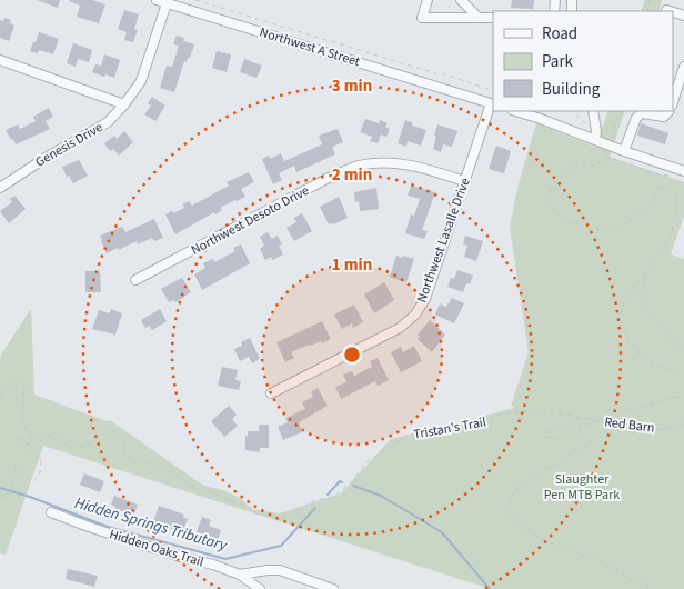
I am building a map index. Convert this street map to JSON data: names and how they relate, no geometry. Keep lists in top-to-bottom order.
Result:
{
  "streets": {
    "street": [
      "Northwest A Street",
      "Genesis Drive",
      "Northwest Desoto Drive",
      "Northwest Lasalle Drive",
      "Hidden Oaks Trail"
    ],
    "path": ["Red Barn", "Tristan's Trail"]
  },
  "crossings": [
    ["Northwest A Street", "Genesis Drive"],
    ["Northwest A Street", "Northwest Lasalle Drive"],
    ["Northwest Desoto Drive", "Northwest Lasalle Drive"]
  ],
  "water": ["Hidden Springs Tributary"],
  "parks": ["Slaughter Pen MTB Park"],
  "legend": ["Road", "Park", "Building"],
  "rings": ["3 min", "2 min", "1 min"]
}
